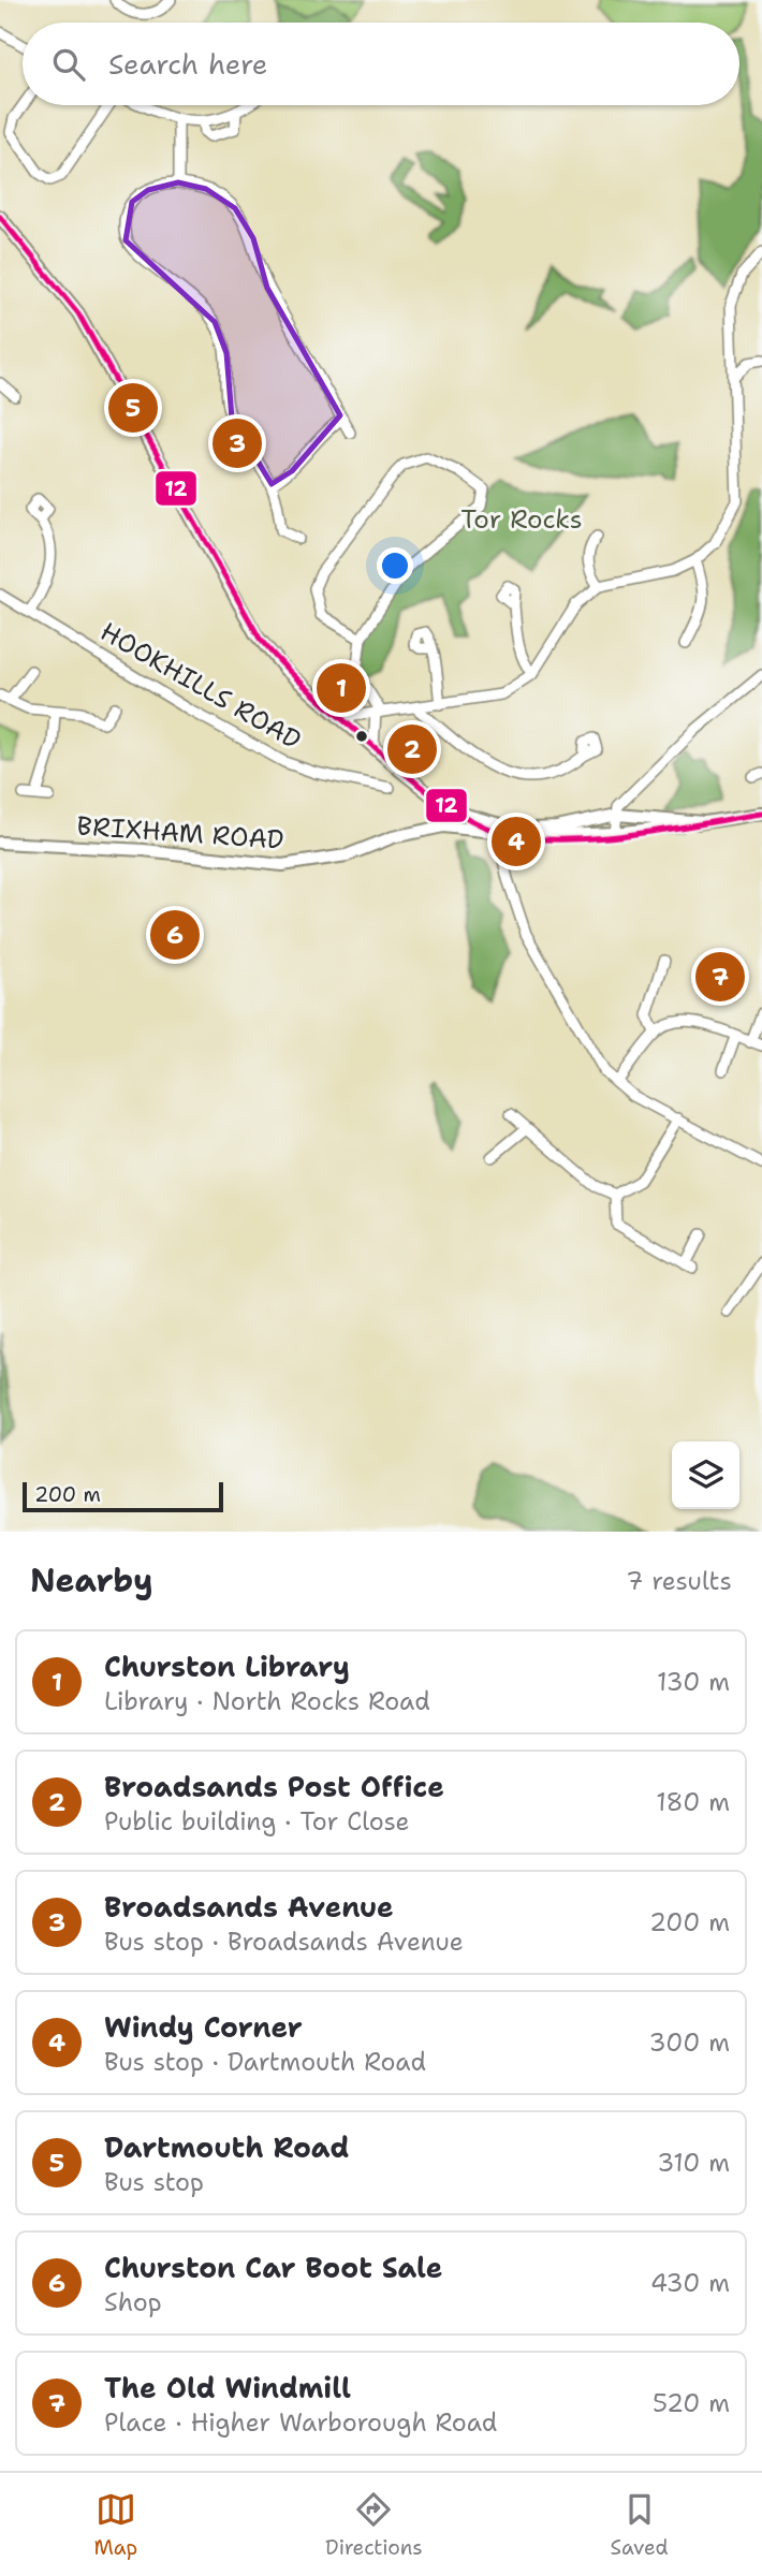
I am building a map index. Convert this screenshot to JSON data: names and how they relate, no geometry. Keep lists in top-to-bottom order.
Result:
{
  "streets": {
    "main road": ["BRIXHAM ROAD"],
    "street": ["HOOKHILLS ROAD"]
  },
  "parks": ["Tor Rocks"],
  "lines": ["transit line 12"],
  "scale_bar": "200 m",
  "page": {
    "search": "Search here",
    "pins": [
      "5",
      "3",
      "1",
      "2",
      "4",
      "6",
      "7"
    ],
    "scale": "200 m",
    "heading": ["Nearby", "7 results"],
    "list": [
      {
        "mark": "1",
        "name": "Churston Library",
        "note": "Library · North Rocks Road",
        "value": "130 m"
      },
      {
        "mark": "2",
        "name": "Broadsands Post Office",
        "note": "Public building · Tor Close",
        "value": "180 m"
      },
      {
        "mark": "3",
        "name": "Broadsands Avenue",
        "note": "Bus stop · Broadsands Avenue",
        "value": "200 m"
      },
      {
        "mark": "4",
        "name": "Windy Corner",
        "note": "Bus stop · Dartmouth Road",
        "value": "300 m"
      },
      {
        "mark": "5",
        "name": "Dartmouth Road",
        "note": "Bus stop",
        "value": "310 m"
      },
      {
        "mark": "6",
        "name": "Churston Car Boot Sale",
        "note": "Shop",
        "value": "430 m"
      },
      {
        "mark": "7",
        "name": "The Old Windmill",
        "note": "Place · Higher Warborough Road",
        "value": "520 m"
      }
    ],
    "nav": ["Map", "Directions", "Saved"]
  }
}
